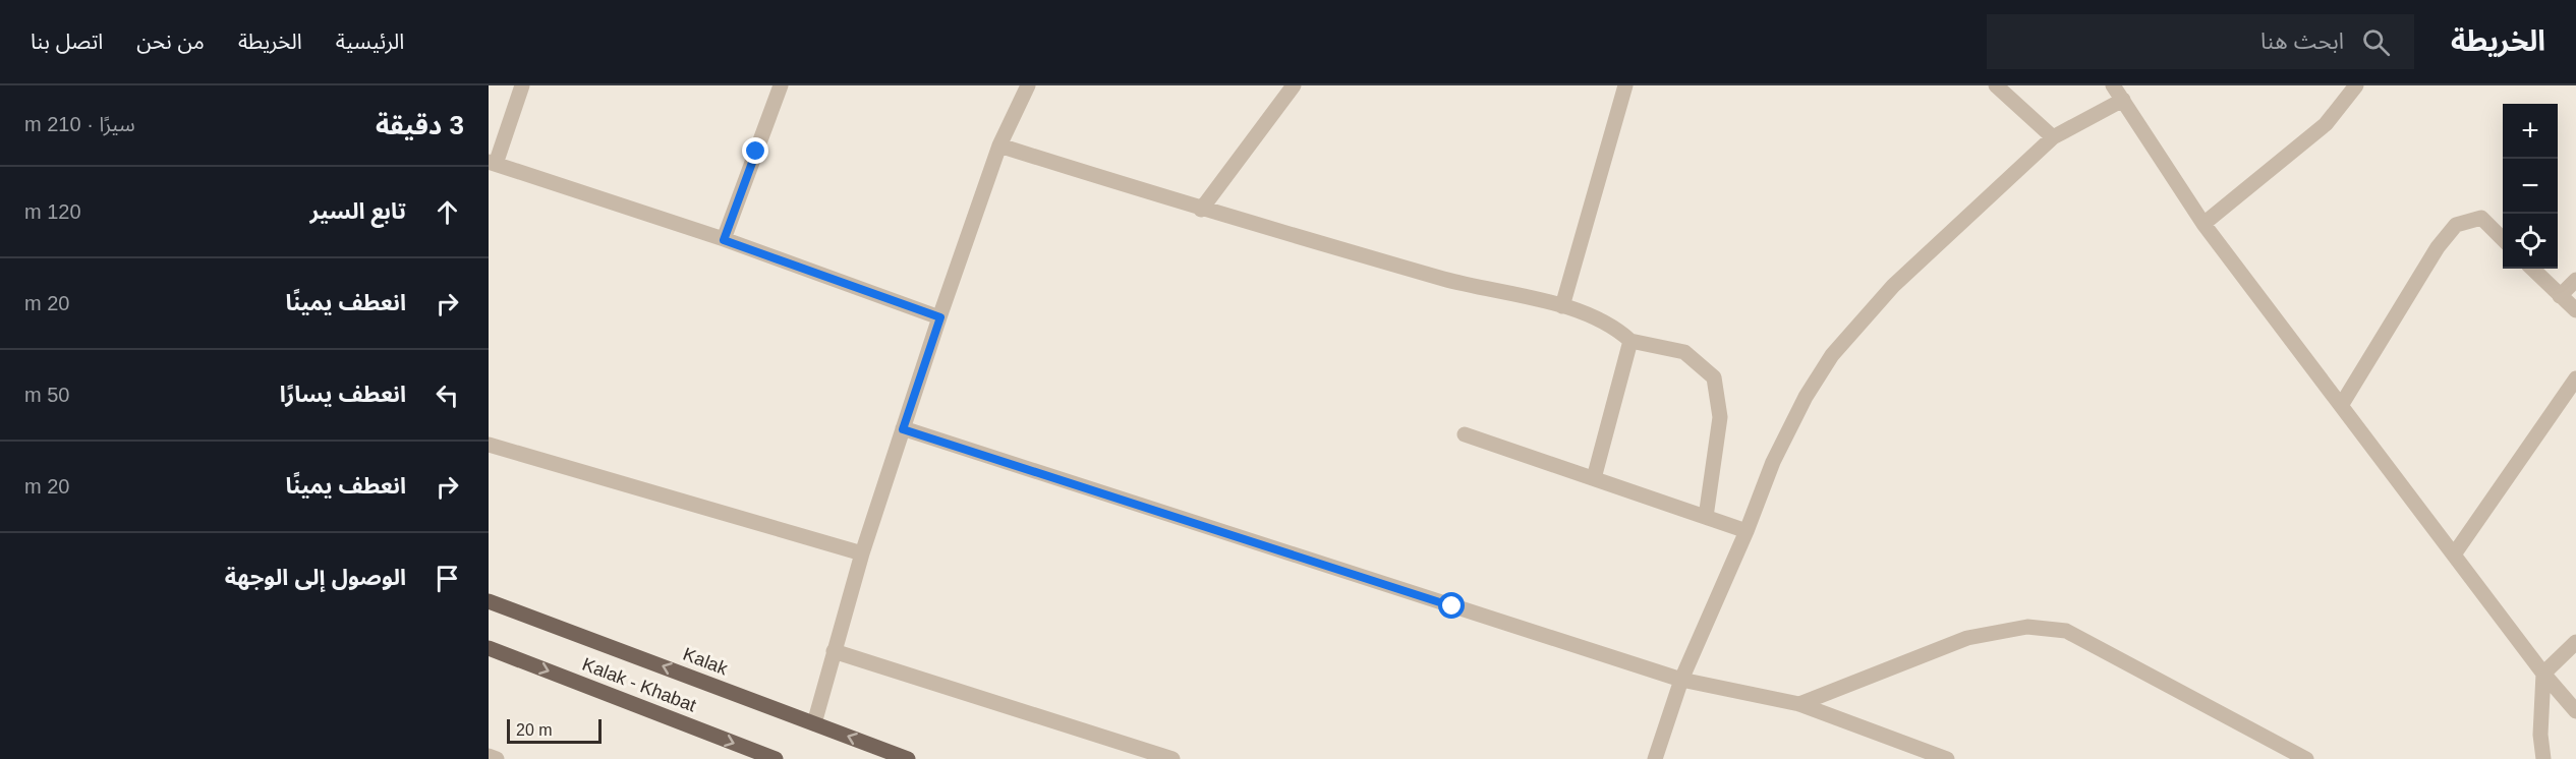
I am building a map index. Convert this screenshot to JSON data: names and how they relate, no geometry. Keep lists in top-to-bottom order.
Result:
{
  "streets": {
    "main road": ["Kalak", "Kalak - Khabat"]
  },
  "one_way": ["Kalak", "Kalak - Khabat"],
  "scale_bar": "20 m",
  "page": {
    "header": "الخريطة",
    "search": "ابحث هنا",
    "nav": [
      "الرئيسية",
      "الخريطة",
      "من نحن",
      "اتصل بنا"
    ],
    "heading": ["3 دقيقة", "سيرًا · 210 m"],
    "map_buttons": ["+", "−"],
    "list": [
      ["تابع السير", "120 m"],
      ["انعطف يمينًا", "20 m"],
      ["انعطف يسارًا", "50 m"],
      ["انعطف يمينًا", "20 m"],
      "الوصول إلى الوجهة"
    ],
    "scale": "20 m"
  }
}
